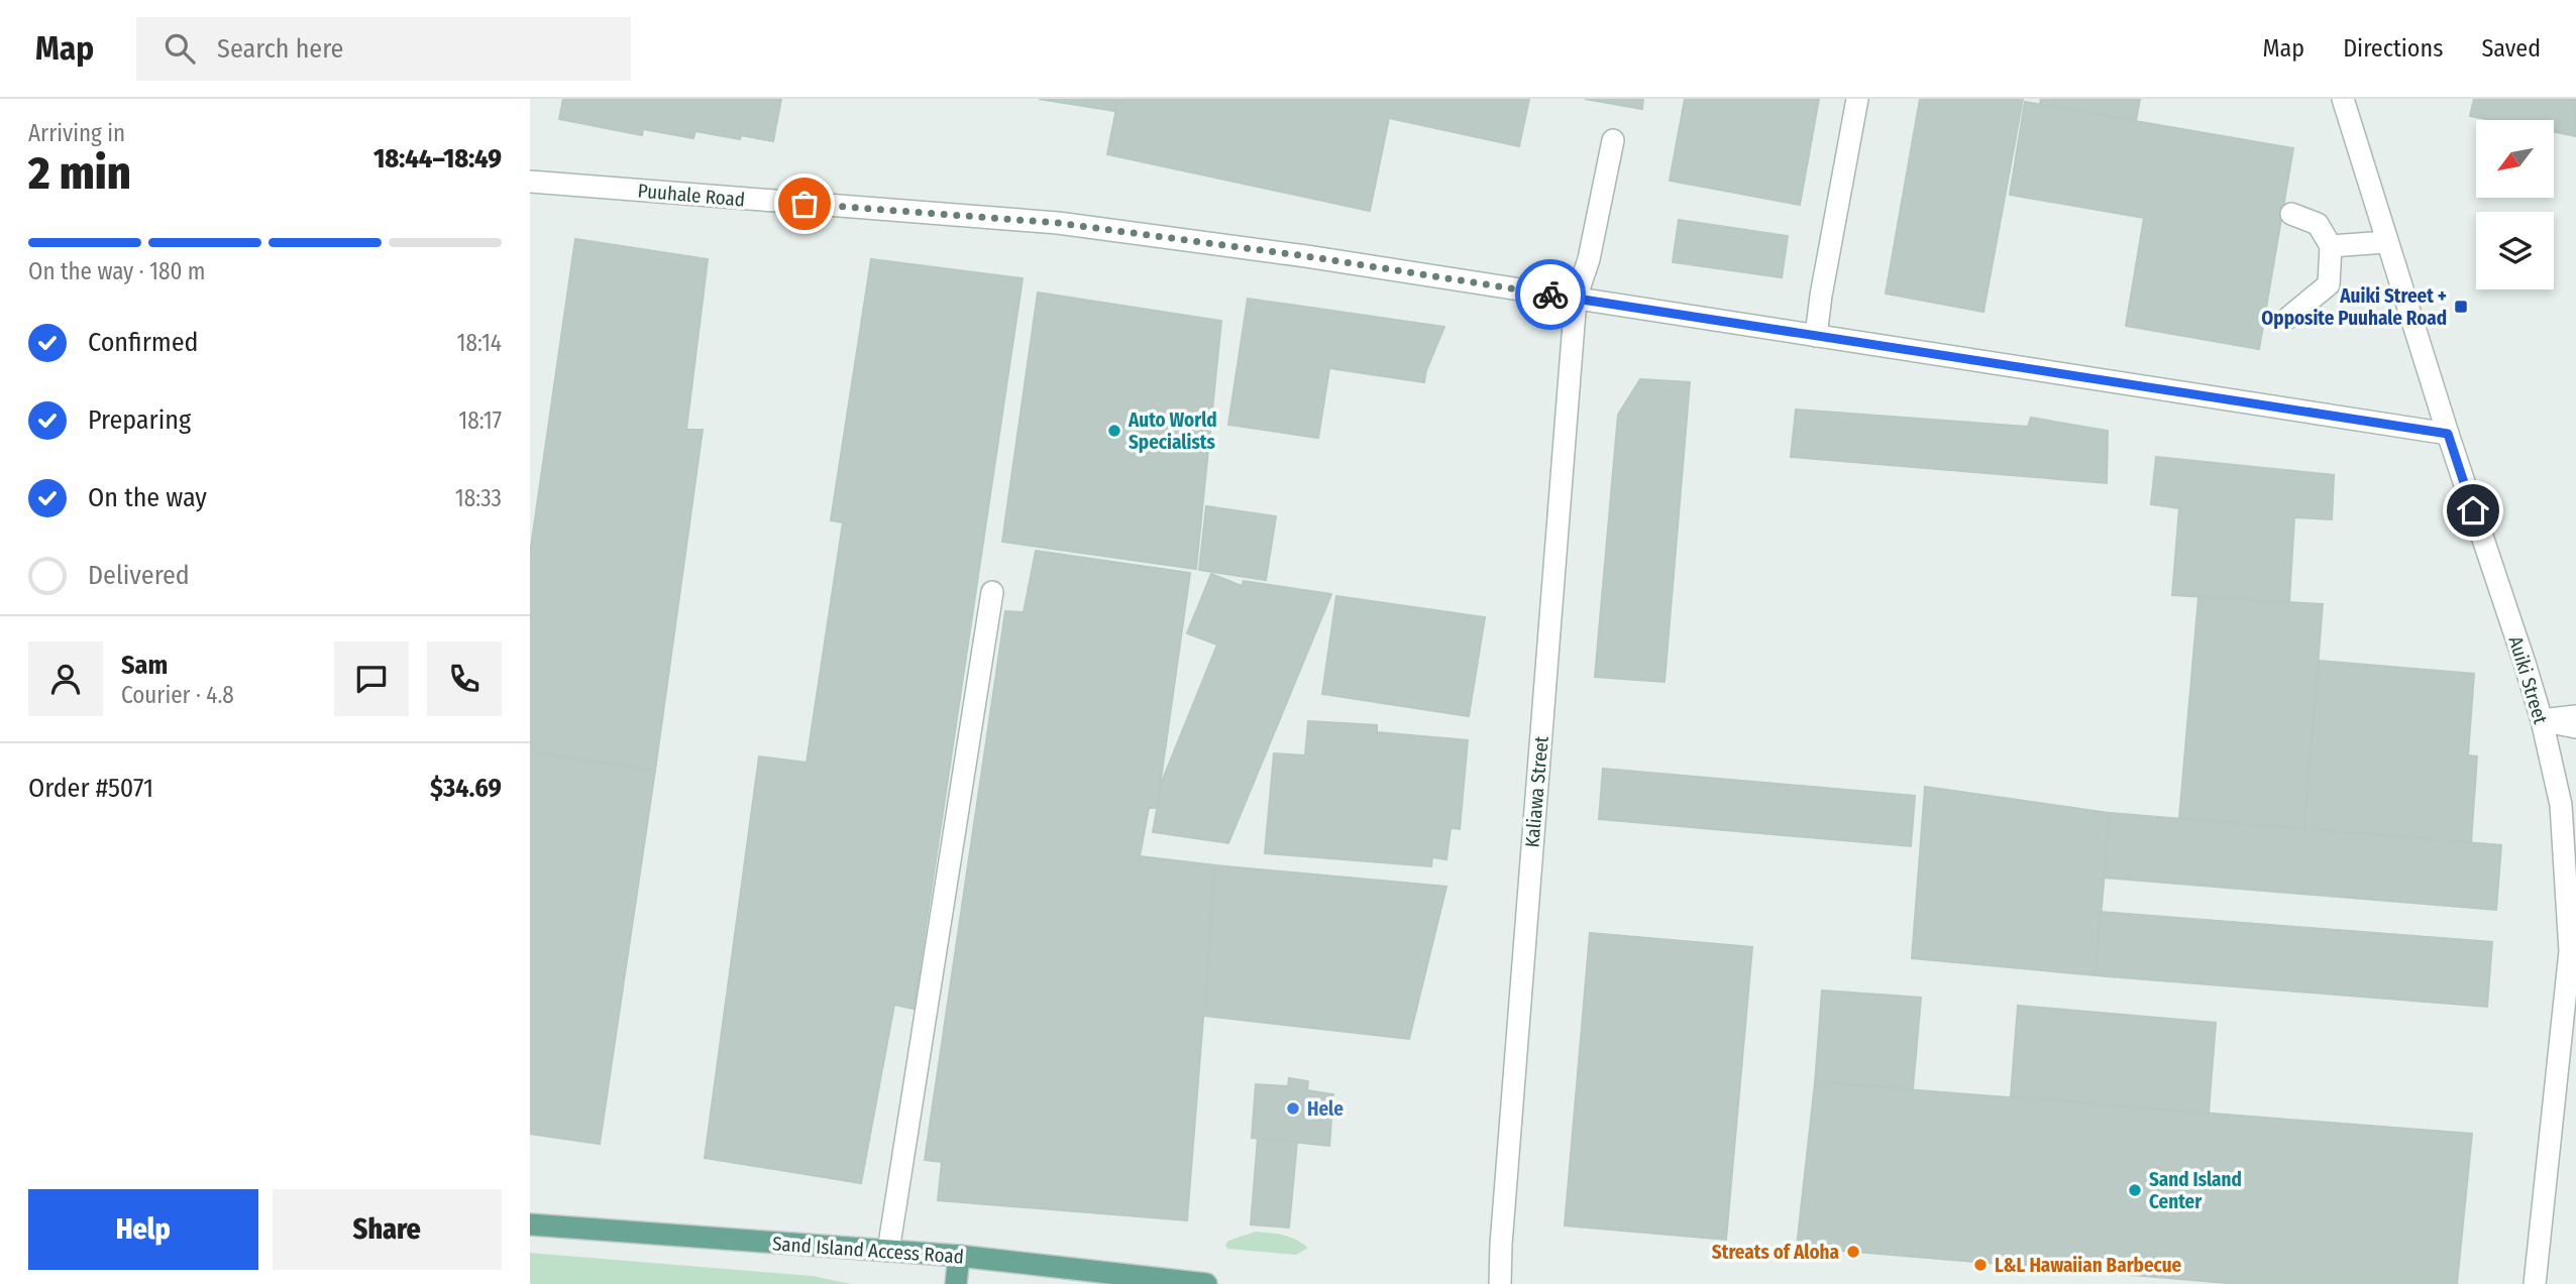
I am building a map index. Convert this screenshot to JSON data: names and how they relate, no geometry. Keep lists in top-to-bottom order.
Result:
{
  "streets": {
    "main road": ["Sand Island Access Road"],
    "street": ["Puuhale Road", "Auiki Street", "Kaliawa Street"]
  },
  "crossings": [
    ["Puuhale Road", "Auiki Street"],
    ["Puuhale Road", "Kaliawa Street"]
  ],
  "places": {
    "transit": ["Auiki Street + Opposite Puuhale Road"],
    "other": [
      "Auto World Specialists",
      "Hele",
      "Sand Island Center",
      "Streats of Aloha",
      "L&L Hawaiian Barbecue"
    ]
  },
  "north": "bottom left",
  "page": {
    "header": "Map",
    "search": "Search here",
    "nav": ["Map", "Directions", "Saved"],
    "heading": ["2 min", "Arriving in", "18:44–18:49"],
    "panel": [
      "Sam",
      "Courier · 4.8",
      "Order #5071",
      "$34.69"
    ],
    "bar": "On the way · 180 m",
    "list": [
      ["Confirmed", "18:14"],
      ["Preparing", "18:17"],
      ["On the way", "18:33"],
      "Delivered"
    ],
    "buttons": ["Help", "Share"]
  }
}
